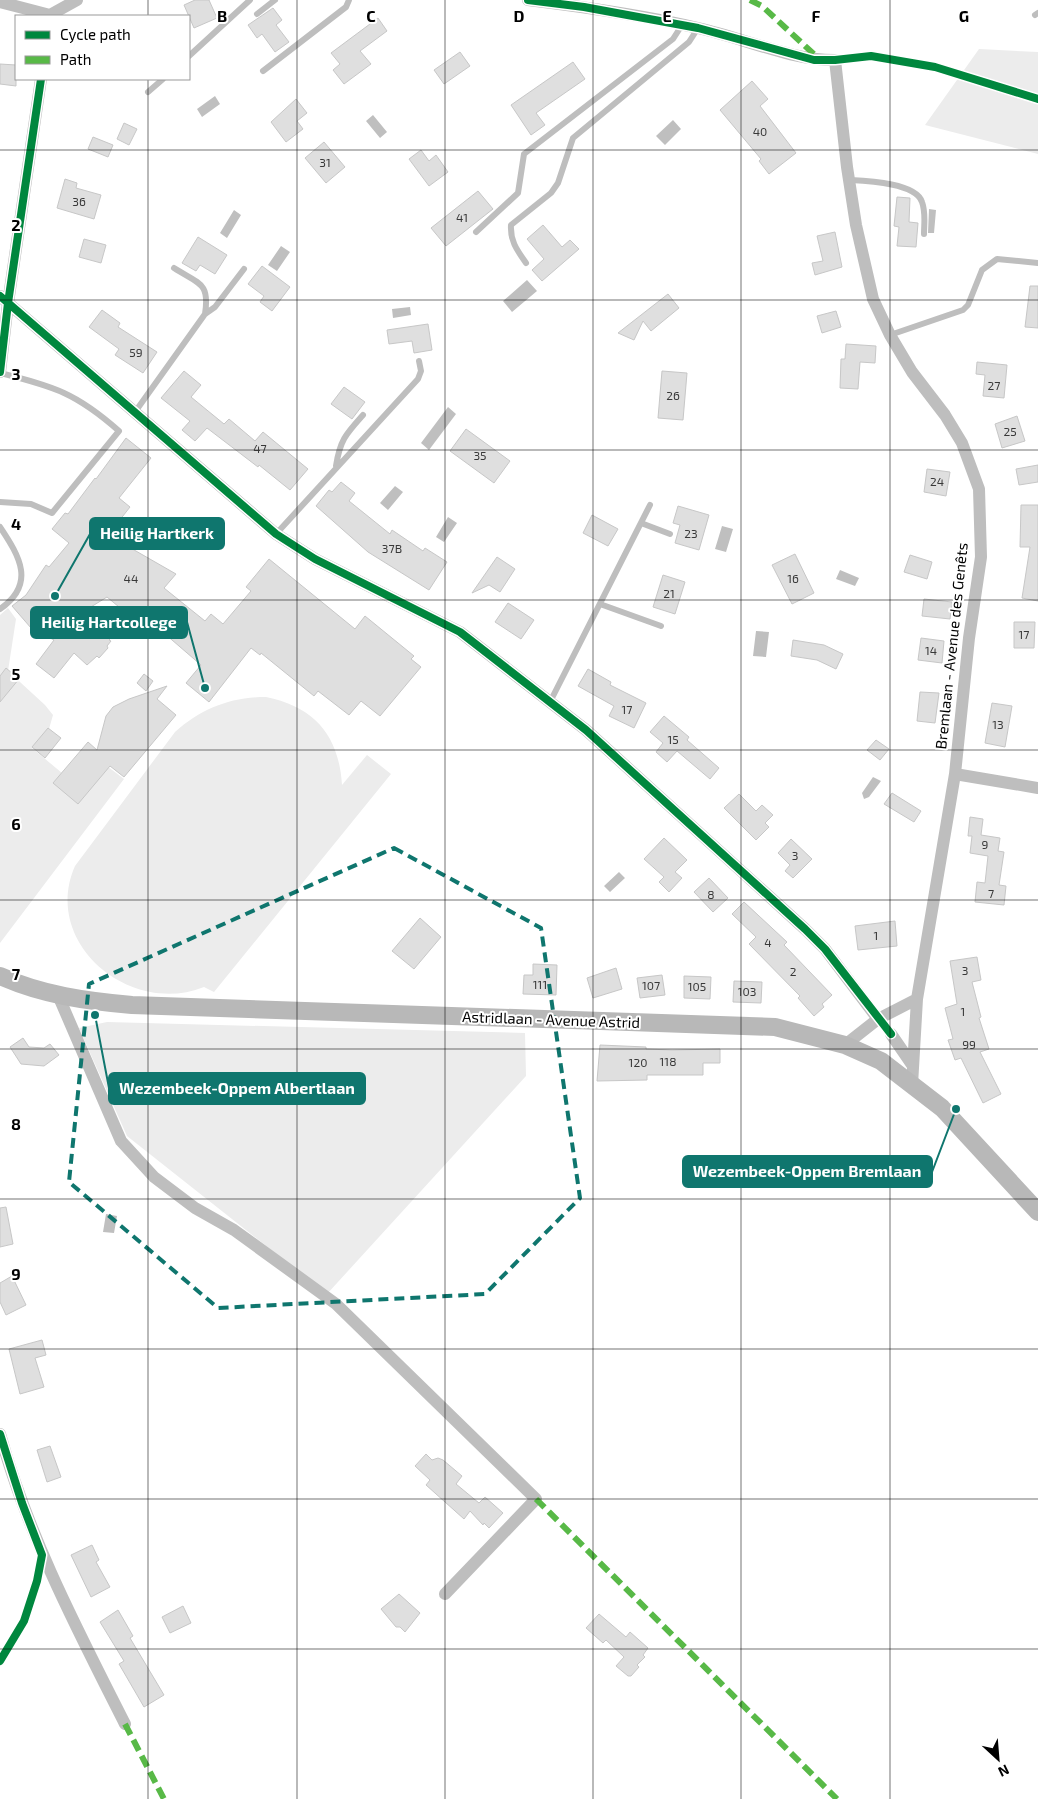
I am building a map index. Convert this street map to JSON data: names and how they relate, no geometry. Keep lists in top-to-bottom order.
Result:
{
  "streets": {
    "street": ["Bremlaan - Avenue des Genêts", "Astridlaan - Avenue Astrid"]
  },
  "crossings": [
    ["Bremlaan - Avenue des Genêts", "Astridlaan - Avenue Astrid"]
  ],
  "places": [
    "Heilig Hartkerk",
    "Heilig Hartcollege",
    "Wezembeek-Oppem Albertlaan",
    "Wezembeek-Oppem Bremlaan"
  ],
  "house_numbers": [
    "40",
    "31",
    "36",
    "41",
    "59",
    "27",
    "26",
    "25",
    "47",
    "35",
    "24",
    "23",
    "37B",
    "44",
    "16",
    "21",
    "17",
    "14",
    "17",
    "13",
    "15",
    "9",
    "3",
    "7",
    "8",
    "1",
    "4",
    "3",
    "2",
    "111",
    "107",
    "105",
    "103",
    "1",
    "99",
    "118",
    "120"
  ],
  "legend": ["Cycle path", "Path"],
  "north": "bottom right",
  "grid": {
    "columns": [
      "B",
      "C",
      "D",
      "E",
      "F",
      "G"
    ],
    "rows": [
      "2",
      "3",
      "4",
      "5",
      "6",
      "7",
      "8",
      "9"
    ]
  }
}
